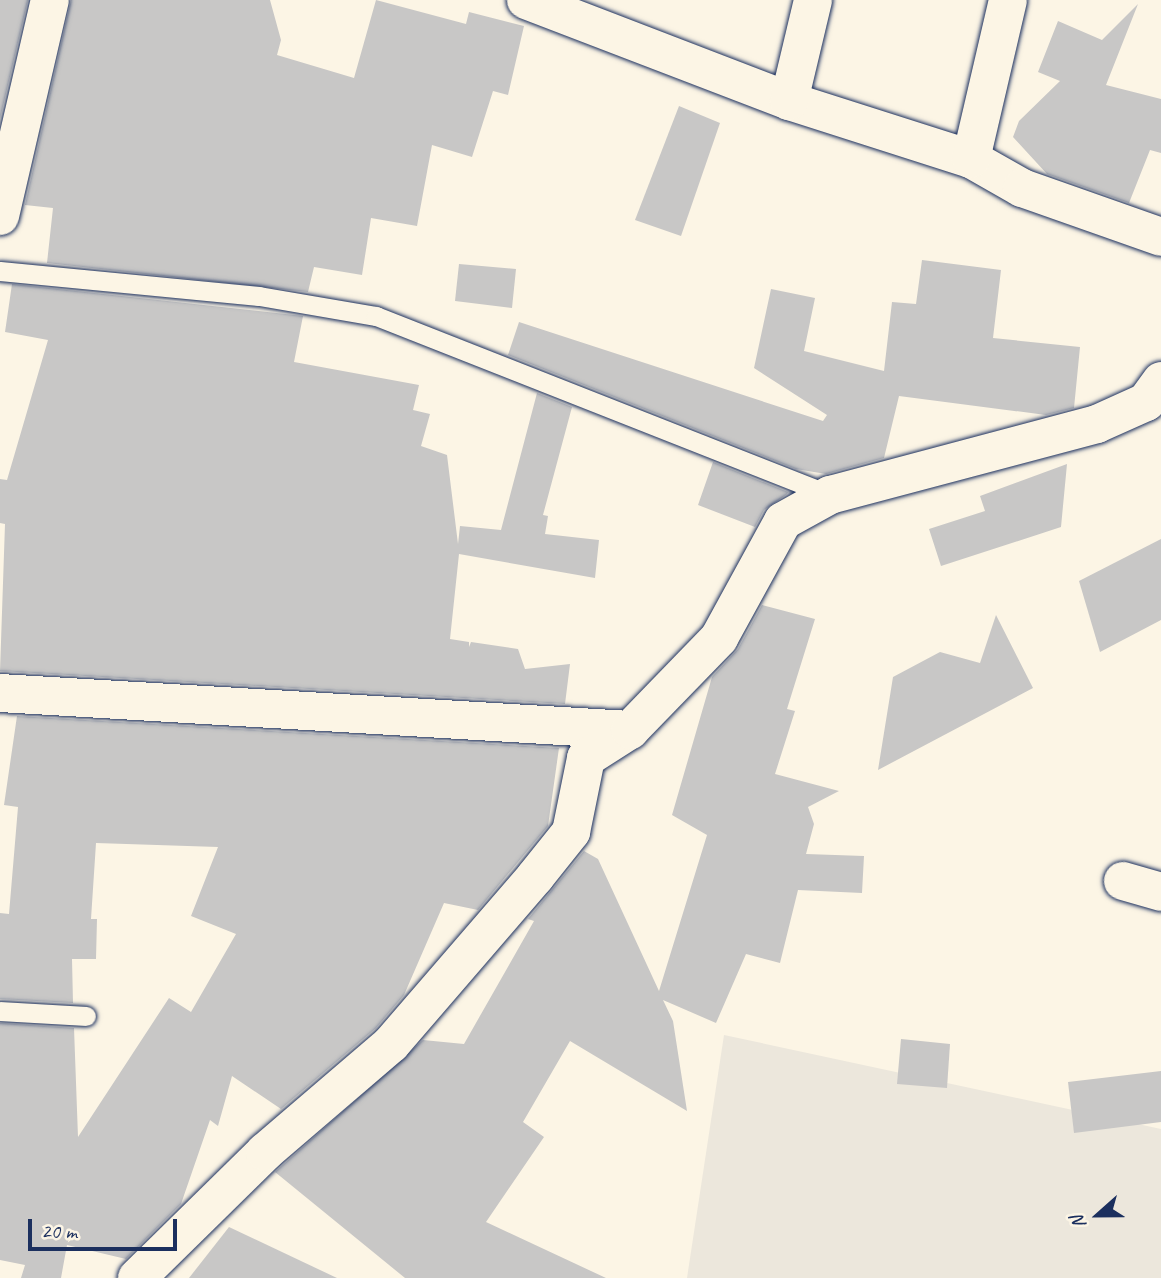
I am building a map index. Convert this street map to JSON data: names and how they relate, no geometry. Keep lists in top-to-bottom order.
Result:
{
  "scale_bar": "20 m",
  "north": "left"
}
